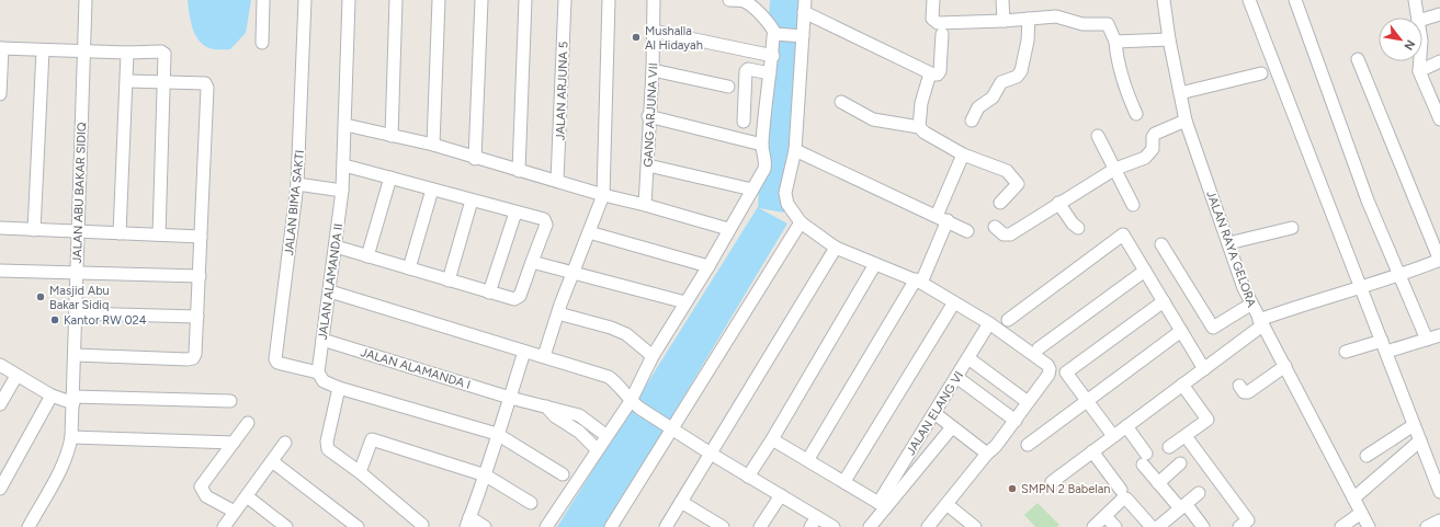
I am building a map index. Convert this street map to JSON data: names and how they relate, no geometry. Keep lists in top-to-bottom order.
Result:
{
  "streets": {
    "street": [
      "JALAN ARJUNA 5",
      "GANG ARJUNA VII",
      "JALAN ABU BAKAR SIDIQ",
      "JALAN BIMA SAKTI",
      "JALAN RAYA GELORA",
      "JALAN ALAMANDA II",
      "JALAN ALAMANDA I",
      "JALAN ELANG VI"
    ]
  },
  "crossings": [
    ["JALAN BIMA SAKTI", "JALAN ALAMANDA II"],
    ["JALAN ALAMANDA II", "JALAN ALAMANDA I"]
  ],
  "places": [
    "Mushalla Al Hidayah",
    "Masjid Abu Bakar Sidiq",
    "Kantor RW 024",
    "SMPN 2 Babelan"
  ],
  "north": "bottom right"
}
